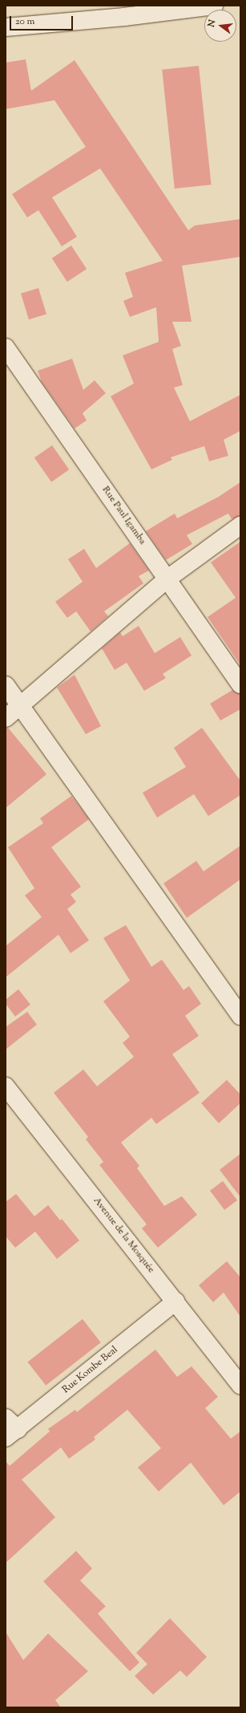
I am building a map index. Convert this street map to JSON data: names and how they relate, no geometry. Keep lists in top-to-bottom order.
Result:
{
  "streets": {
    "street": ["Rue Paul Igamba", "Avenue de la Mosquée", "Rue Kombe Beal"]
  },
  "crossings": [
    ["Avenue de la Mosquée", "Rue Kombe Beal"]
  ],
  "scale_bar": "20 m",
  "north": "left"
}
